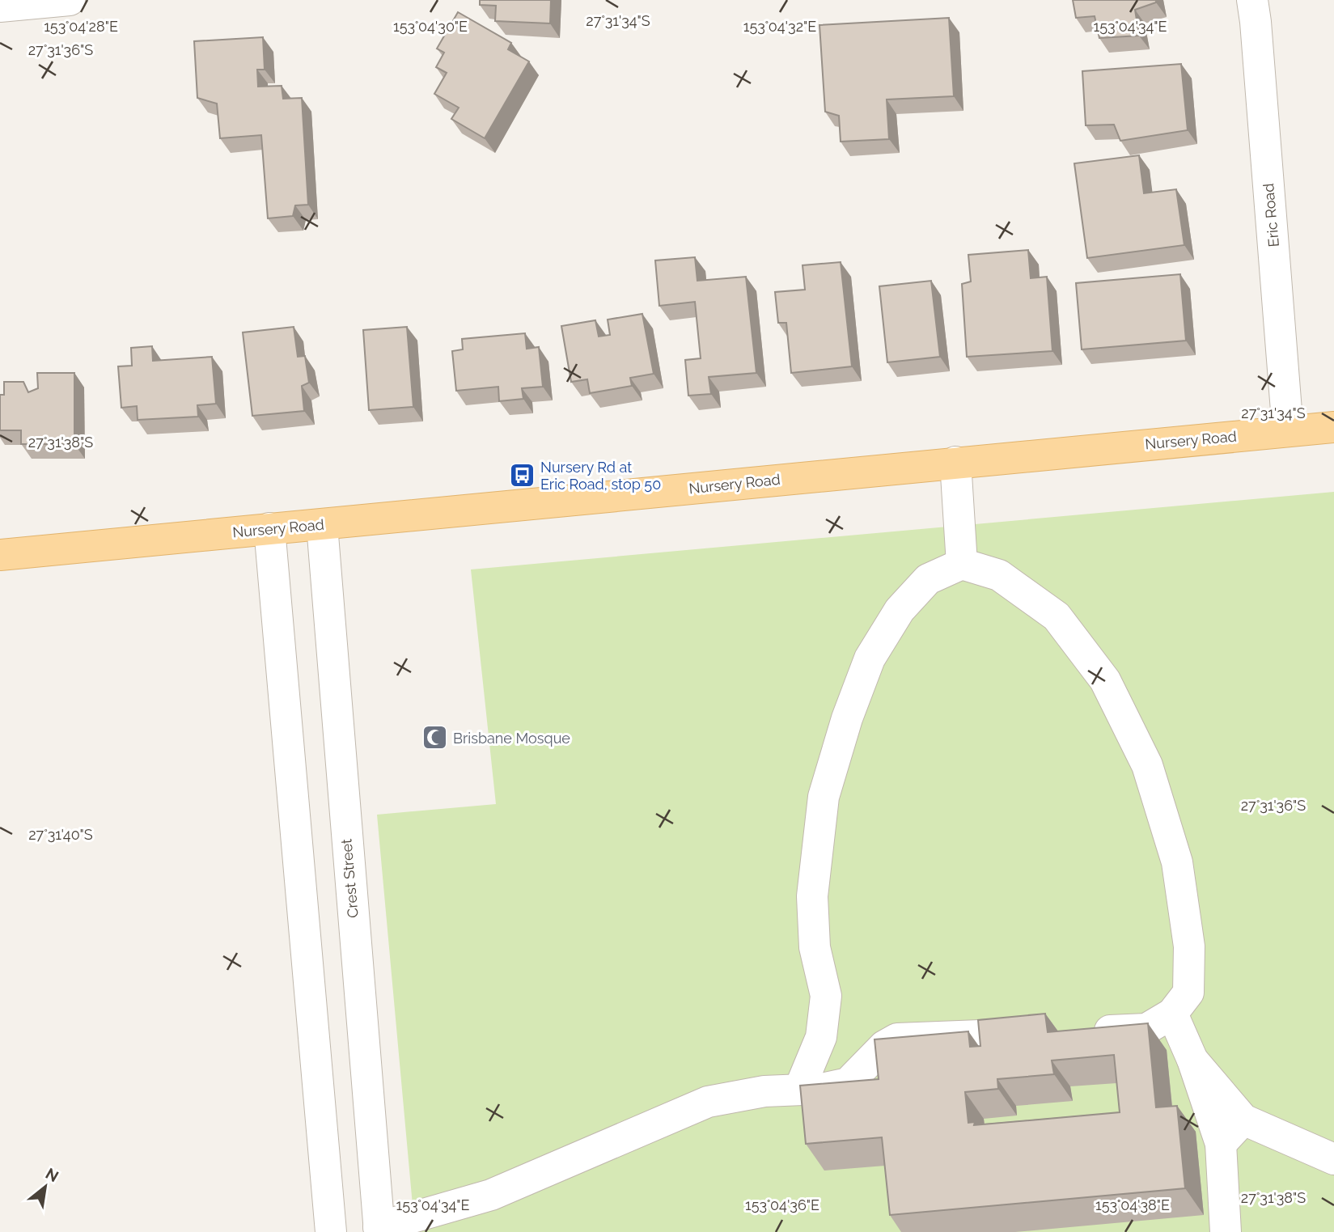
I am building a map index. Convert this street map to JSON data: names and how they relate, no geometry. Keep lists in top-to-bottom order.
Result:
{
  "streets": {
    "main road": ["Nursery Road"],
    "street": ["Eric Road", "Crest Street"]
  },
  "crossings": [
    ["Eric Road", "Nursery Road"],
    ["Nursery Road", "Crest Street"]
  ],
  "places": {
    "bus stop": ["Nursery Rd at Eric Road, stop 50"],
    "mosque": ["Brisbane Mosque"]
  },
  "north": "top right",
  "coordinates": [
    "27°31'34\"S",
    "153°04'30\"E",
    "153°04'32\"E",
    "153°04'34\"E",
    "153°04'28\"E",
    "27°31'36\"S",
    "27°31'38\"S",
    "27°31'40\"S",
    "153°04'36\"E",
    "153°04'38\"E"
  ]
}
